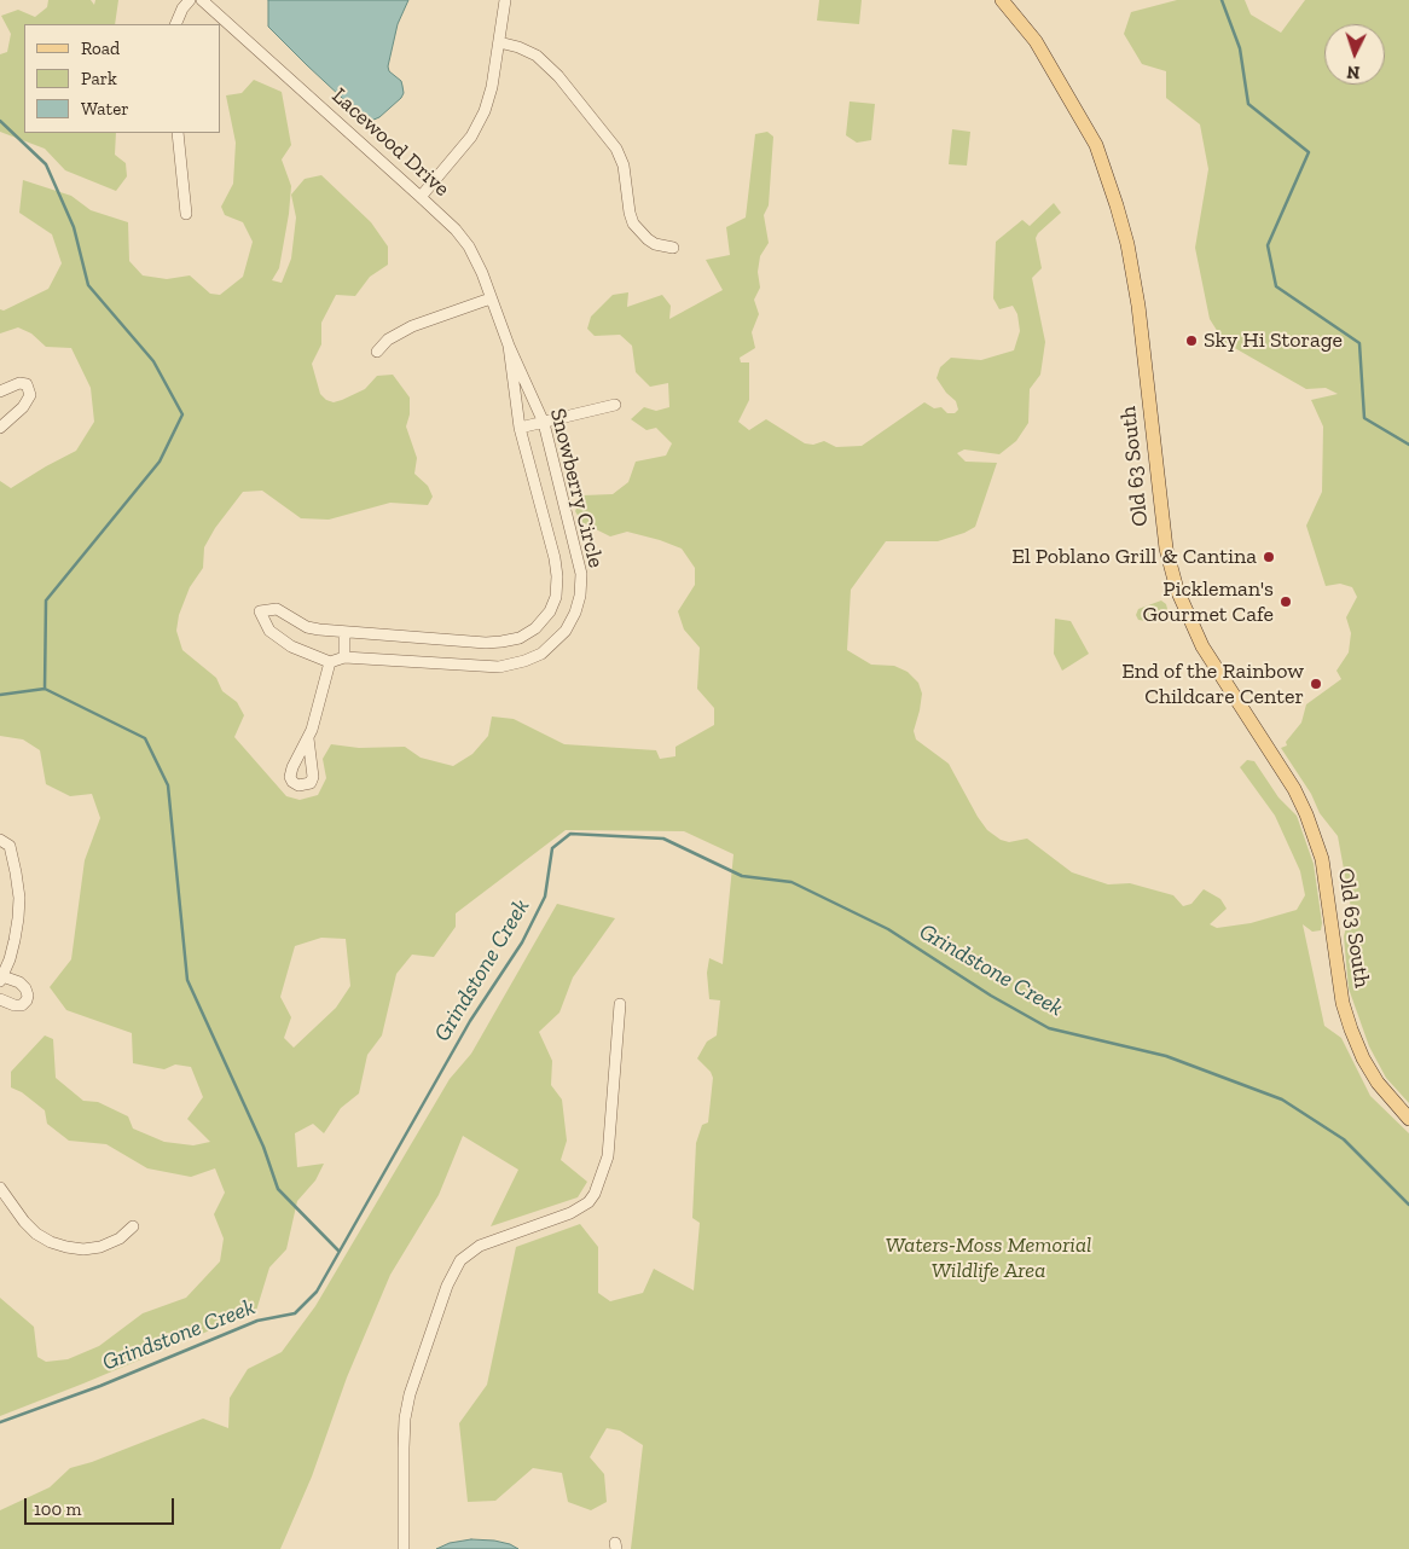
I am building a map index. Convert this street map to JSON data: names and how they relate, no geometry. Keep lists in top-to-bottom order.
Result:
{
  "streets": {
    "main road": ["Old 63 South"],
    "street": ["Lacewood Drive", "Snowberry Circle"]
  },
  "crossings": [
    ["Lacewood Drive", "Snowberry Circle"]
  ],
  "water": ["Grindstone Creek"],
  "parks": ["Waters-Moss Memorial Wildlife Area"],
  "places": [
    "Sky Hi Storage",
    "El Poblano Grill & Cantina",
    "Pickleman's Gourmet Cafe",
    "End of the Rainbow Childcare Center"
  ],
  "legend": ["Road", "Park", "Water"],
  "scale_bar": "100 m",
  "north": "bottom"
}
